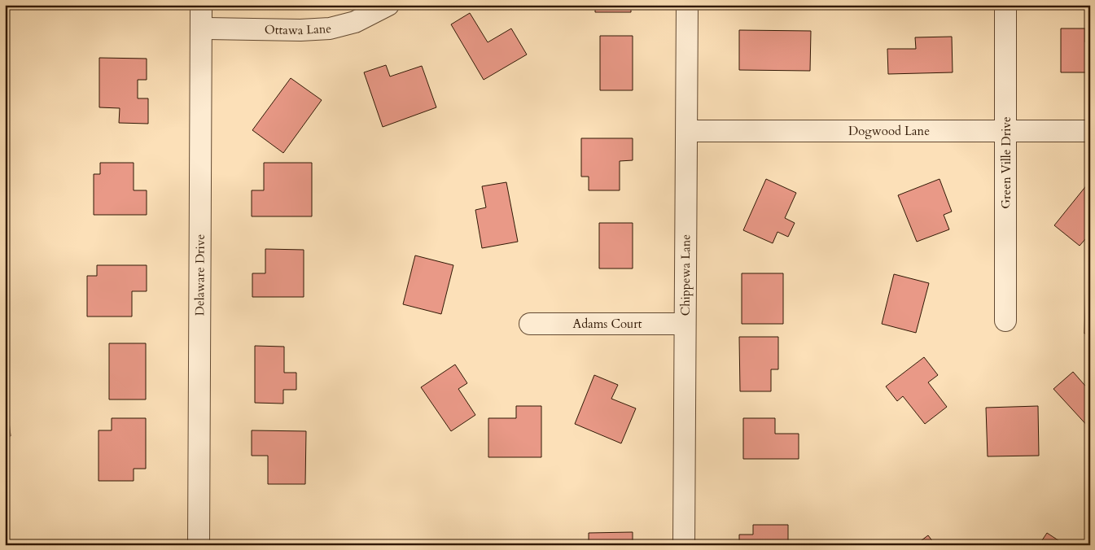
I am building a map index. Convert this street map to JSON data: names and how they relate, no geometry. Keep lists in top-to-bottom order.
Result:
{
  "streets": {
    "street": [
      "Ottawa Lane",
      "Dogwood Lane",
      "Green Ville Drive",
      "Delaware Drive",
      "Chippewa Lane",
      "Adams Court"
    ]
  },
  "crossings": [
    ["Ottawa Lane", "Delaware Drive"],
    ["Dogwood Lane", "Green Ville Drive"],
    ["Dogwood Lane", "Chippewa Lane"],
    ["Chippewa Lane", "Adams Court"]
  ]
}
